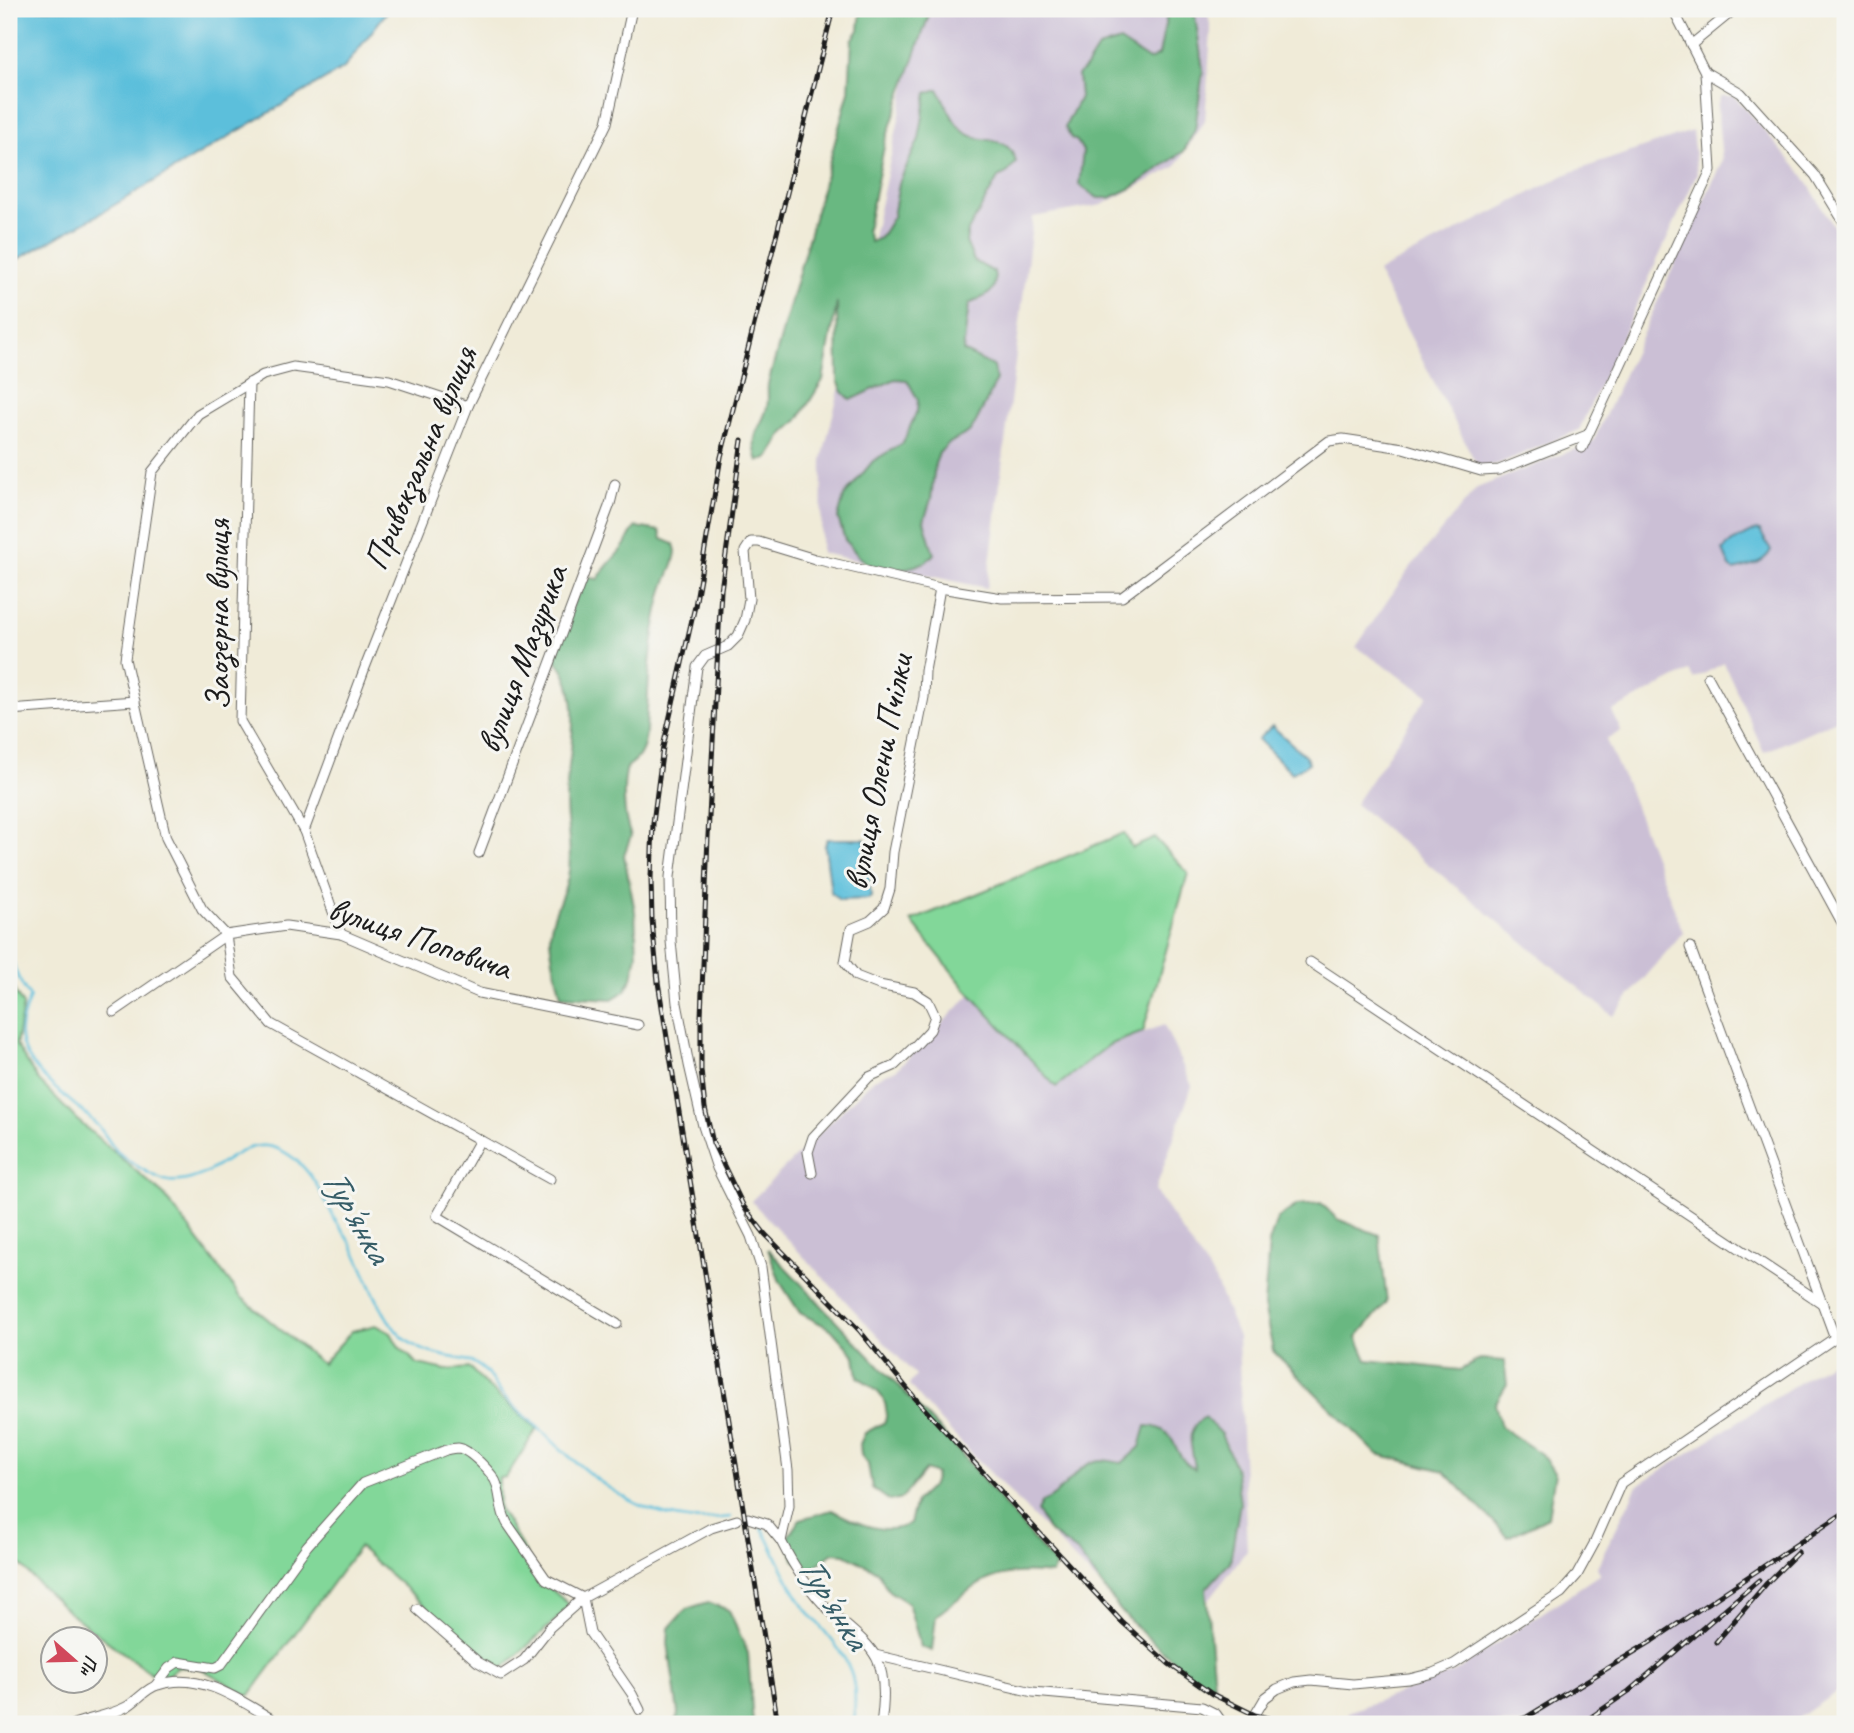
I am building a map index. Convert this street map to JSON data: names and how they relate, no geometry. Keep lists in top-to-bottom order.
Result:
{
  "streets": {
    "street": [
      "Привокзальна вулиця",
      "Заозерна вулиця",
      "вулиця Мазурика",
      "вулиця Олени Пчілки",
      "вулиця Поповича"
    ]
  },
  "crossings": [
    ["Привокзальна вулиця", "Заозерна вулиця"]
  ],
  "water": ["Тур'янка"],
  "north": "right"
}
